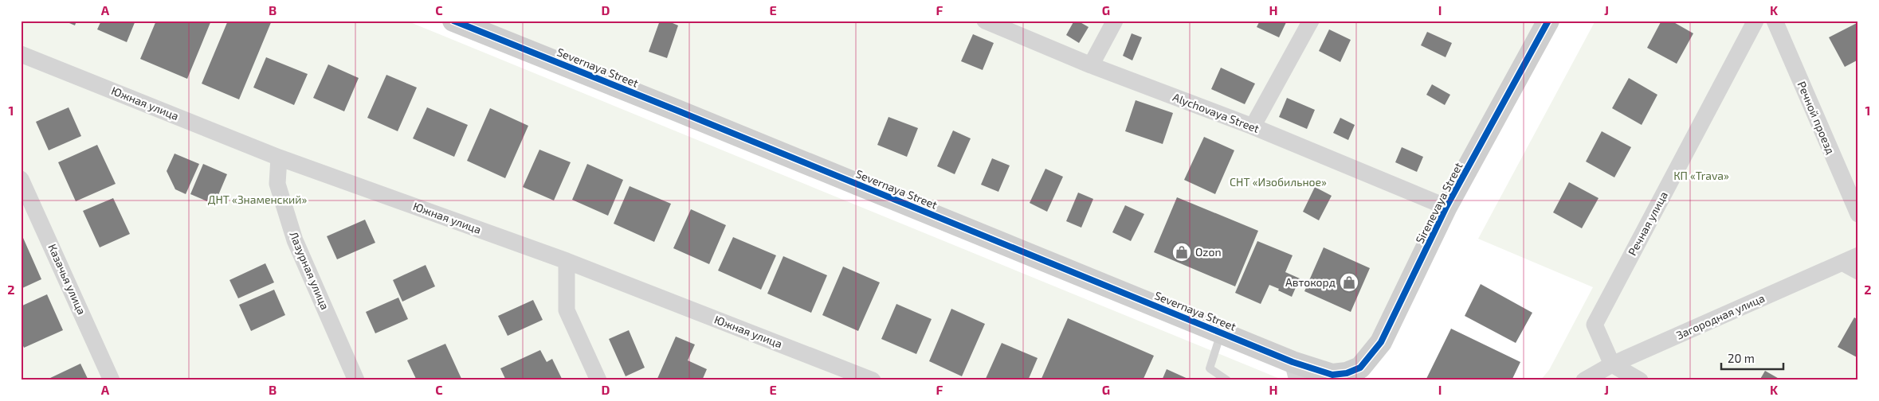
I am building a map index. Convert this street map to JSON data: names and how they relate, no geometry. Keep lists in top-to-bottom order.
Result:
{
  "streets": {
    "street": [
      "Severnaya Street",
      "Южная улица",
      "Alychovaya Street",
      "Речной проезд",
      "Sirenevaya Street",
      "Речная улица",
      "Лазурная улица",
      "Казачья улица",
      "Загородная улица"
    ]
  },
  "crossings": [
    ["Severnaya Street", "Sirenevaya Street"],
    ["Южная улица", "Лазурная улица"],
    ["Alychovaya Street", "Sirenevaya Street"],
    ["Речная улица", "Загородная улица"]
  ],
  "parks": ["КП «Trava»", "СНТ «Изобильное»", "ДНТ «Знаменский»"],
  "places": {
    "shop": ["Ozon", "Автокорд"]
  },
  "scale_bar": "20 m",
  "grid": {
    "columns": [
      "A",
      "B",
      "C",
      "D",
      "E",
      "F",
      "G",
      "H",
      "I",
      "J",
      "K"
    ],
    "rows": ["1", "2"]
  }
}
